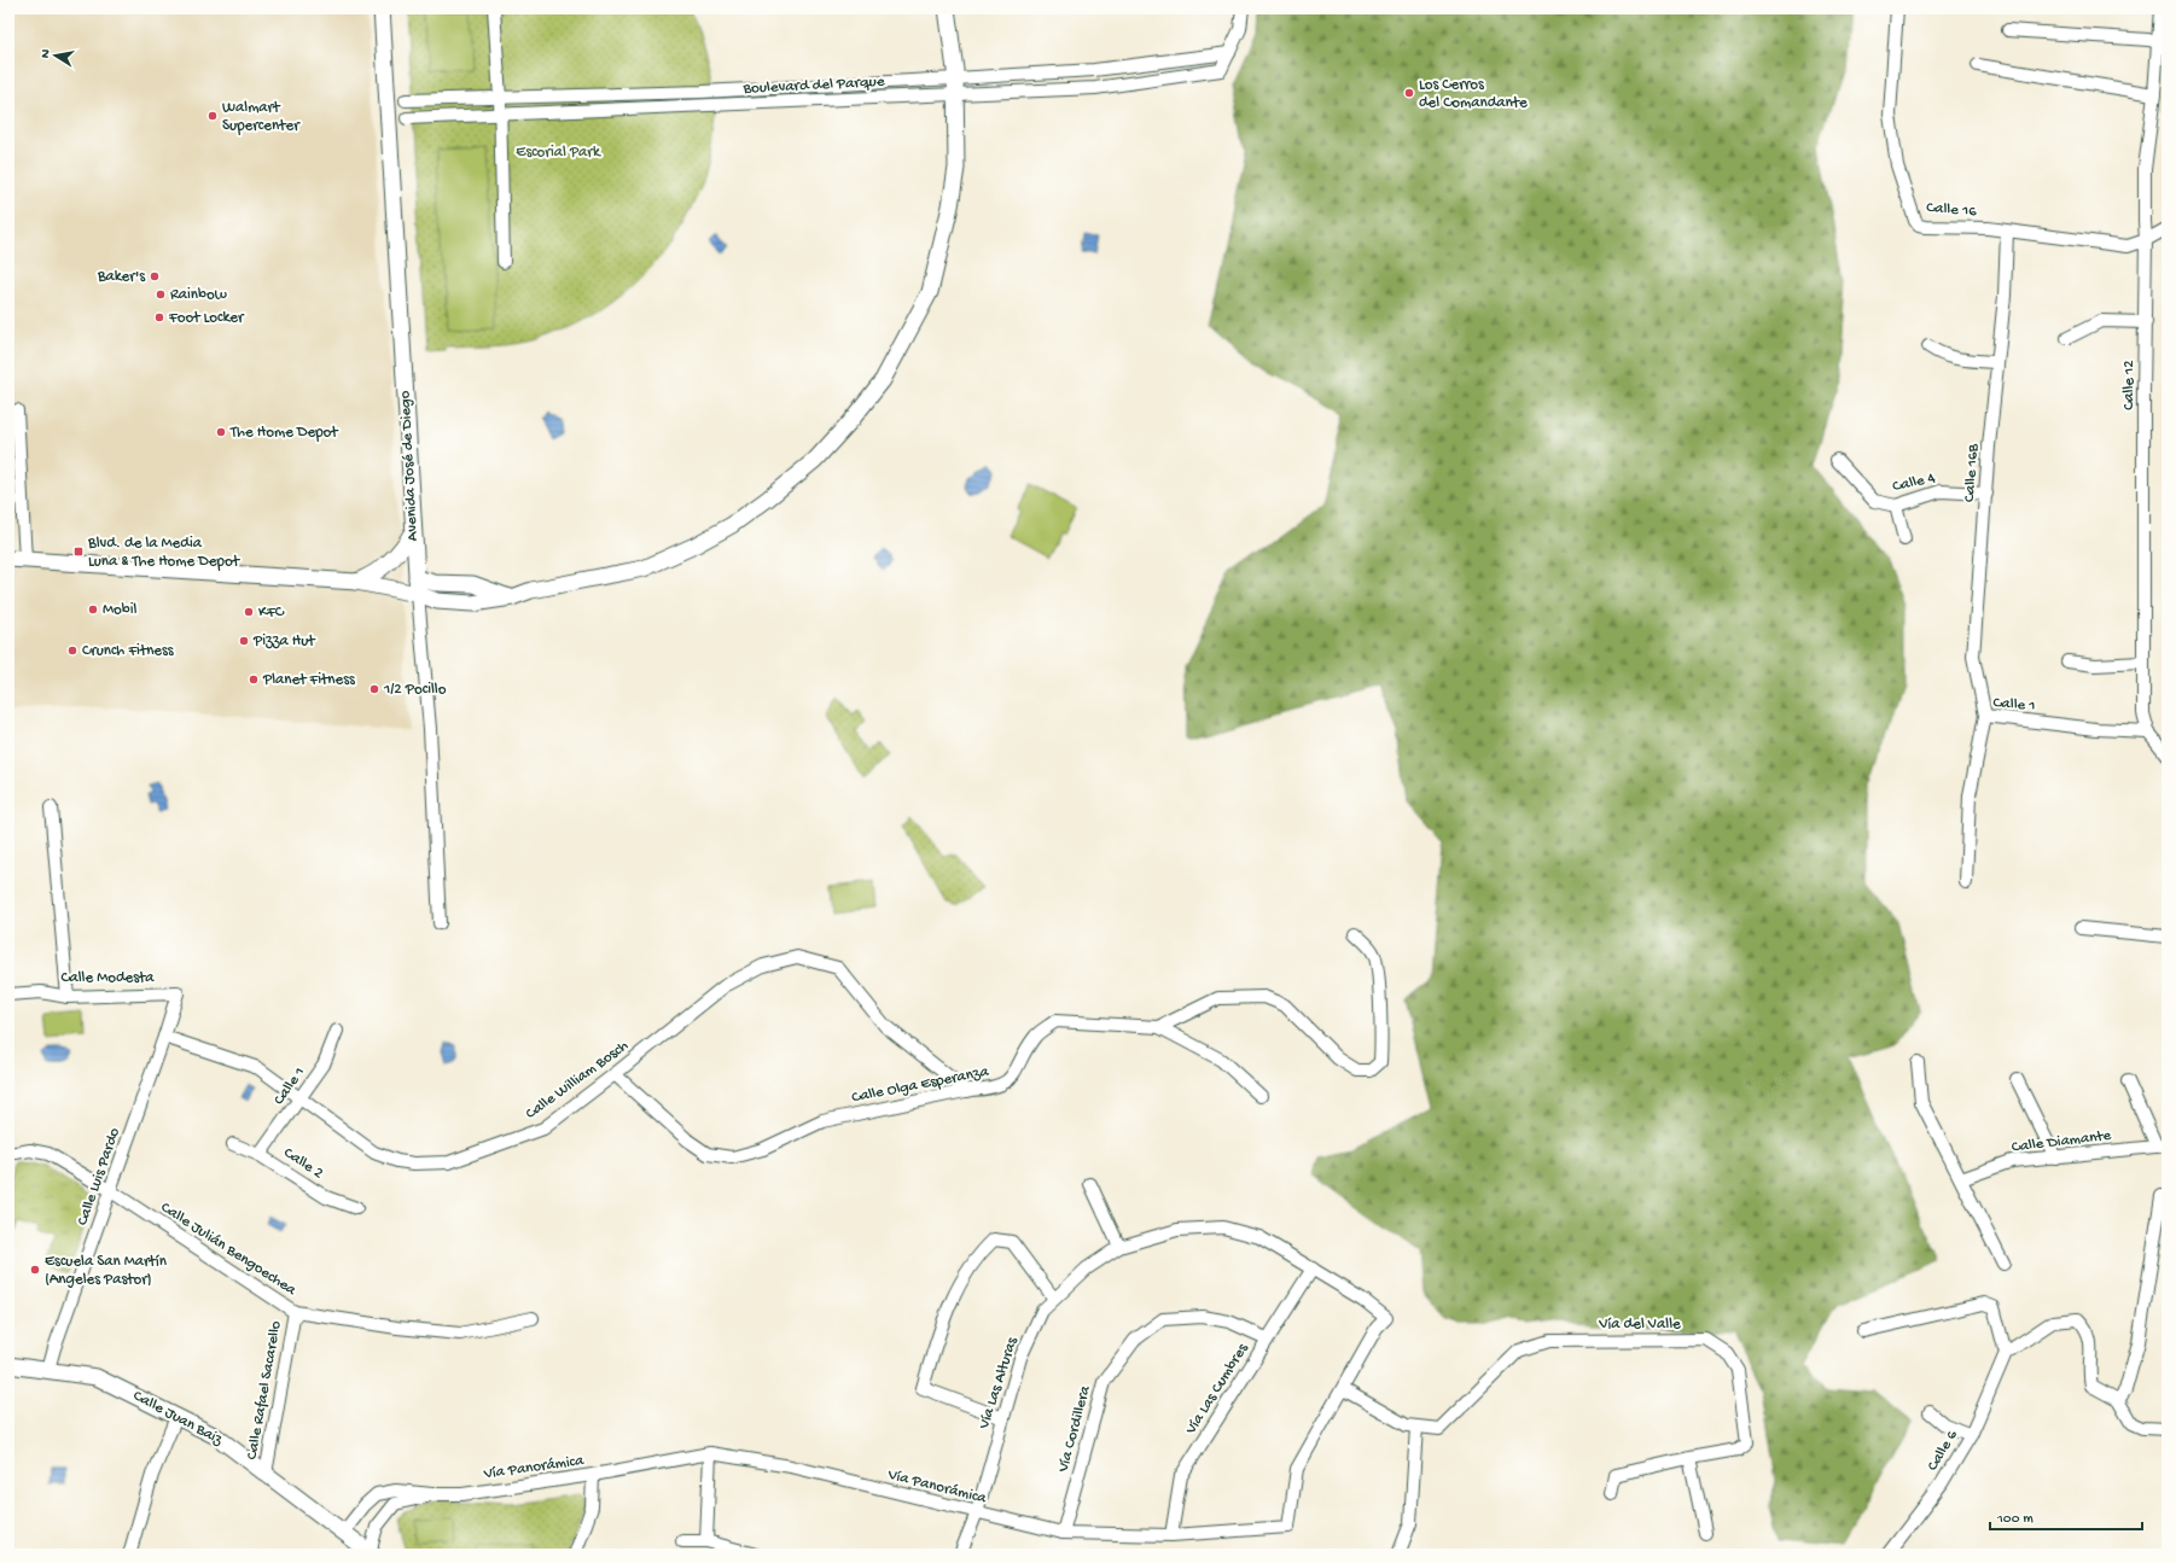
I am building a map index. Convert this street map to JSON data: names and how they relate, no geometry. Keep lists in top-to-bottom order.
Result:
{
  "streets": {
    "street": [
      "Boulevard del Parque",
      "Calle 16",
      "Calle 12",
      "Avenida José de Diego",
      "Calle 16B",
      "Calle 4",
      "Calle 1",
      "Calle Modesta",
      "Calle William Bosch",
      "Calle Olga Esperanza",
      "Calle Diamante",
      "Calle 2",
      "Calle Luis Pardo",
      "Calle Julián Bengoechea",
      "Vía del Valle",
      "Vía Las Alturas",
      "Vía Las Cumbres",
      "Calle Rafael Sacarello",
      "Calle Juan Baiz",
      "Vía Cordillera",
      "Calle 6",
      "Vía Panorámica"
    ]
  },
  "crossings": [
    ["Calle 16", "Calle 12"],
    ["Calle 16", "Calle 16B"],
    ["Calle 12", "Calle 1"],
    ["Calle 16B", "Calle 4"],
    ["Calle 16B", "Calle 1"],
    ["Calle 1", "Calle William Bosch"],
    ["Calle 1", "Calle 2"],
    ["Calle Modesta", "Calle Luis Pardo"],
    ["Calle William Bosch", "Calle Olga Esperanza"],
    ["Calle William Bosch", "Calle Luis Pardo"],
    ["Calle Luis Pardo", "Calle Julián Bengoechea"],
    ["Calle Luis Pardo", "Calle Juan Baiz"],
    ["Calle Julián Bengoechea", "Calle Rafael Sacarello"],
    ["Vía del Valle", "Vía Las Alturas"],
    ["Vía del Valle", "Vía Panorámica"],
    ["Vía Las Alturas", "Vía Las Cumbres"],
    ["Vía Las Alturas", "Vía Panorámica"],
    ["Vía Las Cumbres", "Vía Cordillera"],
    ["Vía Las Cumbres", "Vía Panorámica"],
    ["Calle Rafael Sacarello", "Calle Juan Baiz"],
    ["Calle Juan Baiz", "Vía Panorámica"],
    ["Vía Cordillera", "Vía Panorámica"]
  ],
  "parks": ["Escorial Park"],
  "places": {
    "other": [
      "Los Cerros del Comandante",
      "Walmart Supercenter",
      "Baker's",
      "Rainbow",
      "Foot Locker",
      "The Home Depot",
      "Mobil",
      "KFC",
      "Pizza Hut",
      "Crunch Fitness",
      "Planet Fitness",
      "1/2 Pocillo",
      "Escuela San Martín (Angeles Pastor)"
    ],
    "transit": ["Blvd. de la Media Luna & The Home Depot"]
  },
  "scale_bar": "100 m",
  "north": "left"
}
